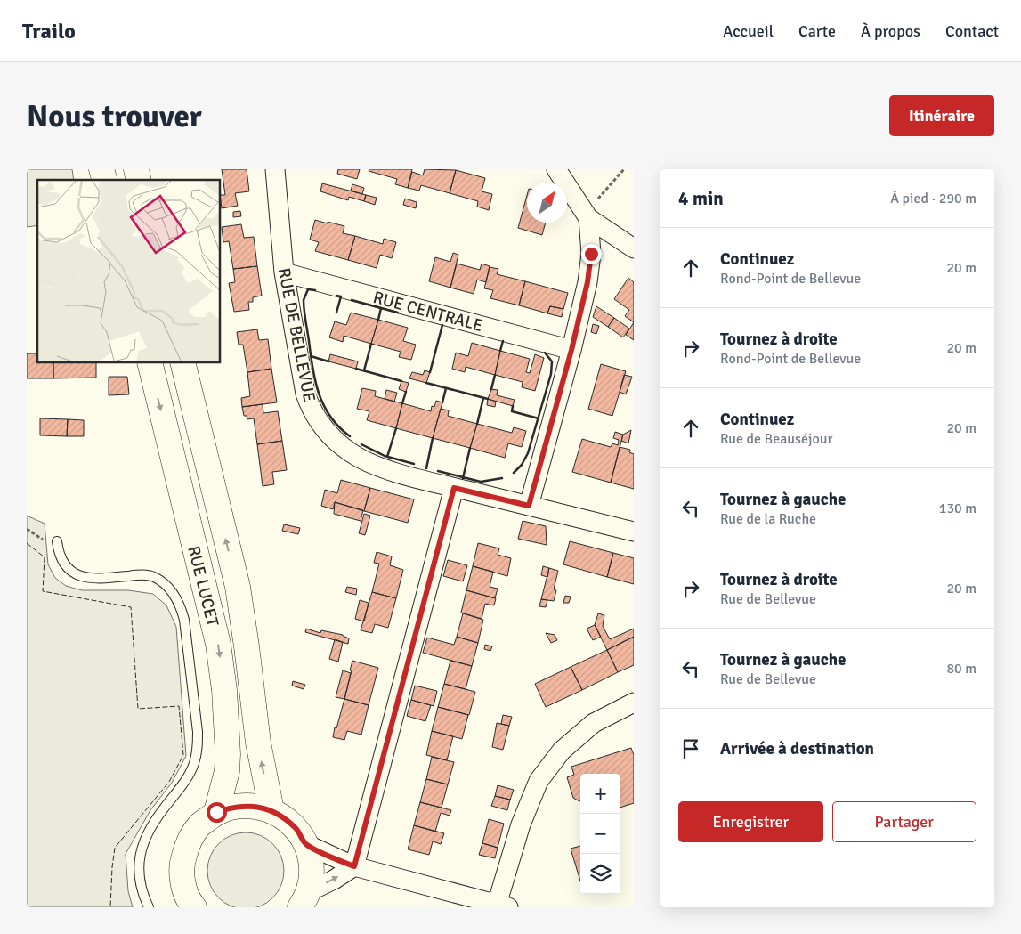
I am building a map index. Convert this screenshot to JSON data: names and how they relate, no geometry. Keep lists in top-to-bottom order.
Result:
{
  "streets": {
    "main road": ["RUE LUCET"],
    "street": ["RUE CENTRALE", "RUE DE BELLEVUE"]
  },
  "crossings": [
    ["RUE CENTRALE", "RUE DE BELLEVUE"]
  ],
  "north": "top right",
  "page": {
    "header": "Trailo",
    "nav": [
      "Accueil",
      "Carte",
      "À propos",
      "Contact"
    ],
    "buttons": [
      "Itinéraire",
      ["Enregistrer", "Partager"]
    ],
    "title": "Nous trouver",
    "heading": ["4 min", "À pied · 290 m"],
    "list": [
      ["Continuez", "Rond-Point de Bellevue", "20 m"],
      ["Tournez à droite", "Rond-Point de Bellevue", "20 m"],
      ["Continuez", "Rue de Beauséjour", "20 m"],
      ["Tournez à gauche", "Rue de la Ruche", "130 m"],
      ["Tournez à droite", "Rue de Bellevue", "20 m"],
      ["Tournez à gauche", "Rue de Bellevue", "80 m"],
      "Arrivée à destination"
    ],
    "map_buttons": ["+", "−"]
  }
}
